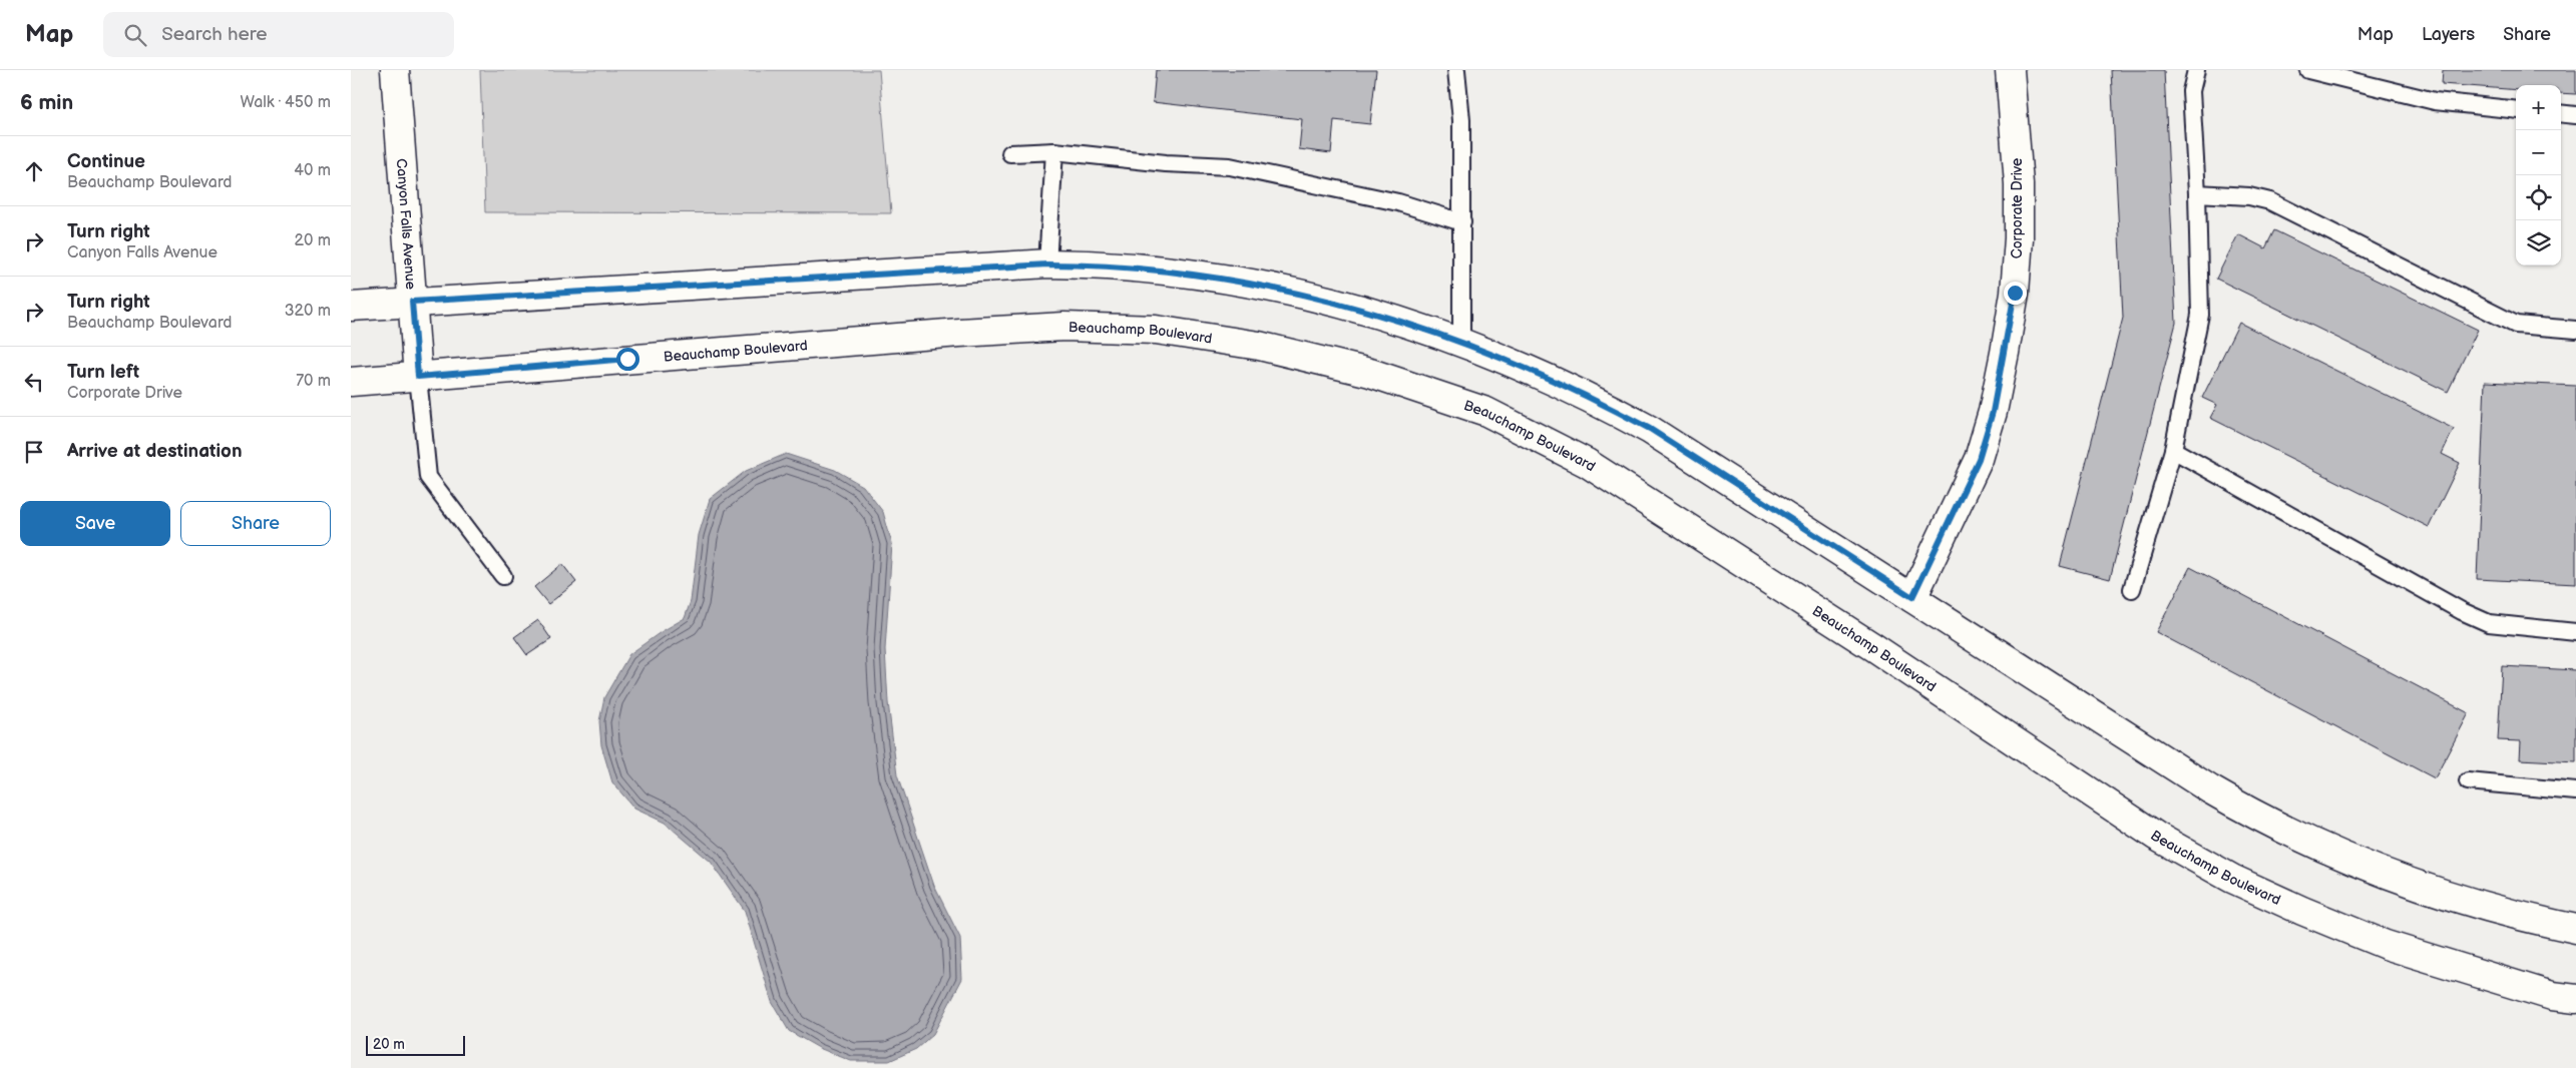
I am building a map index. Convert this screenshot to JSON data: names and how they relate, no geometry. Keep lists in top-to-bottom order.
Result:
{
  "streets": {
    "street": ["Corporate Drive", "Canyon Falls Avenue", "Beauchamp Boulevard"]
  },
  "crossings": [
    ["Canyon Falls Avenue", "Beauchamp Boulevard"]
  ],
  "scale_bar": "20 m",
  "page": {
    "header": "Map",
    "search": "Search here",
    "nav": ["Map", "Layers", "Share"],
    "heading": ["6 min", "Walk · 450 m"],
    "map_buttons": ["+", "−"],
    "list": [
      ["Continue", "Beauchamp Boulevard", "40 m"],
      ["Turn right", "Canyon Falls Avenue", "20 m"],
      ["Turn right", "Beauchamp Boulevard", "320 m"],
      ["Turn left", "Corporate Drive", "70 m"],
      "Arrive at destination"
    ],
    "buttons": ["Save", "Share"],
    "scale": "20 m"
  }
}
